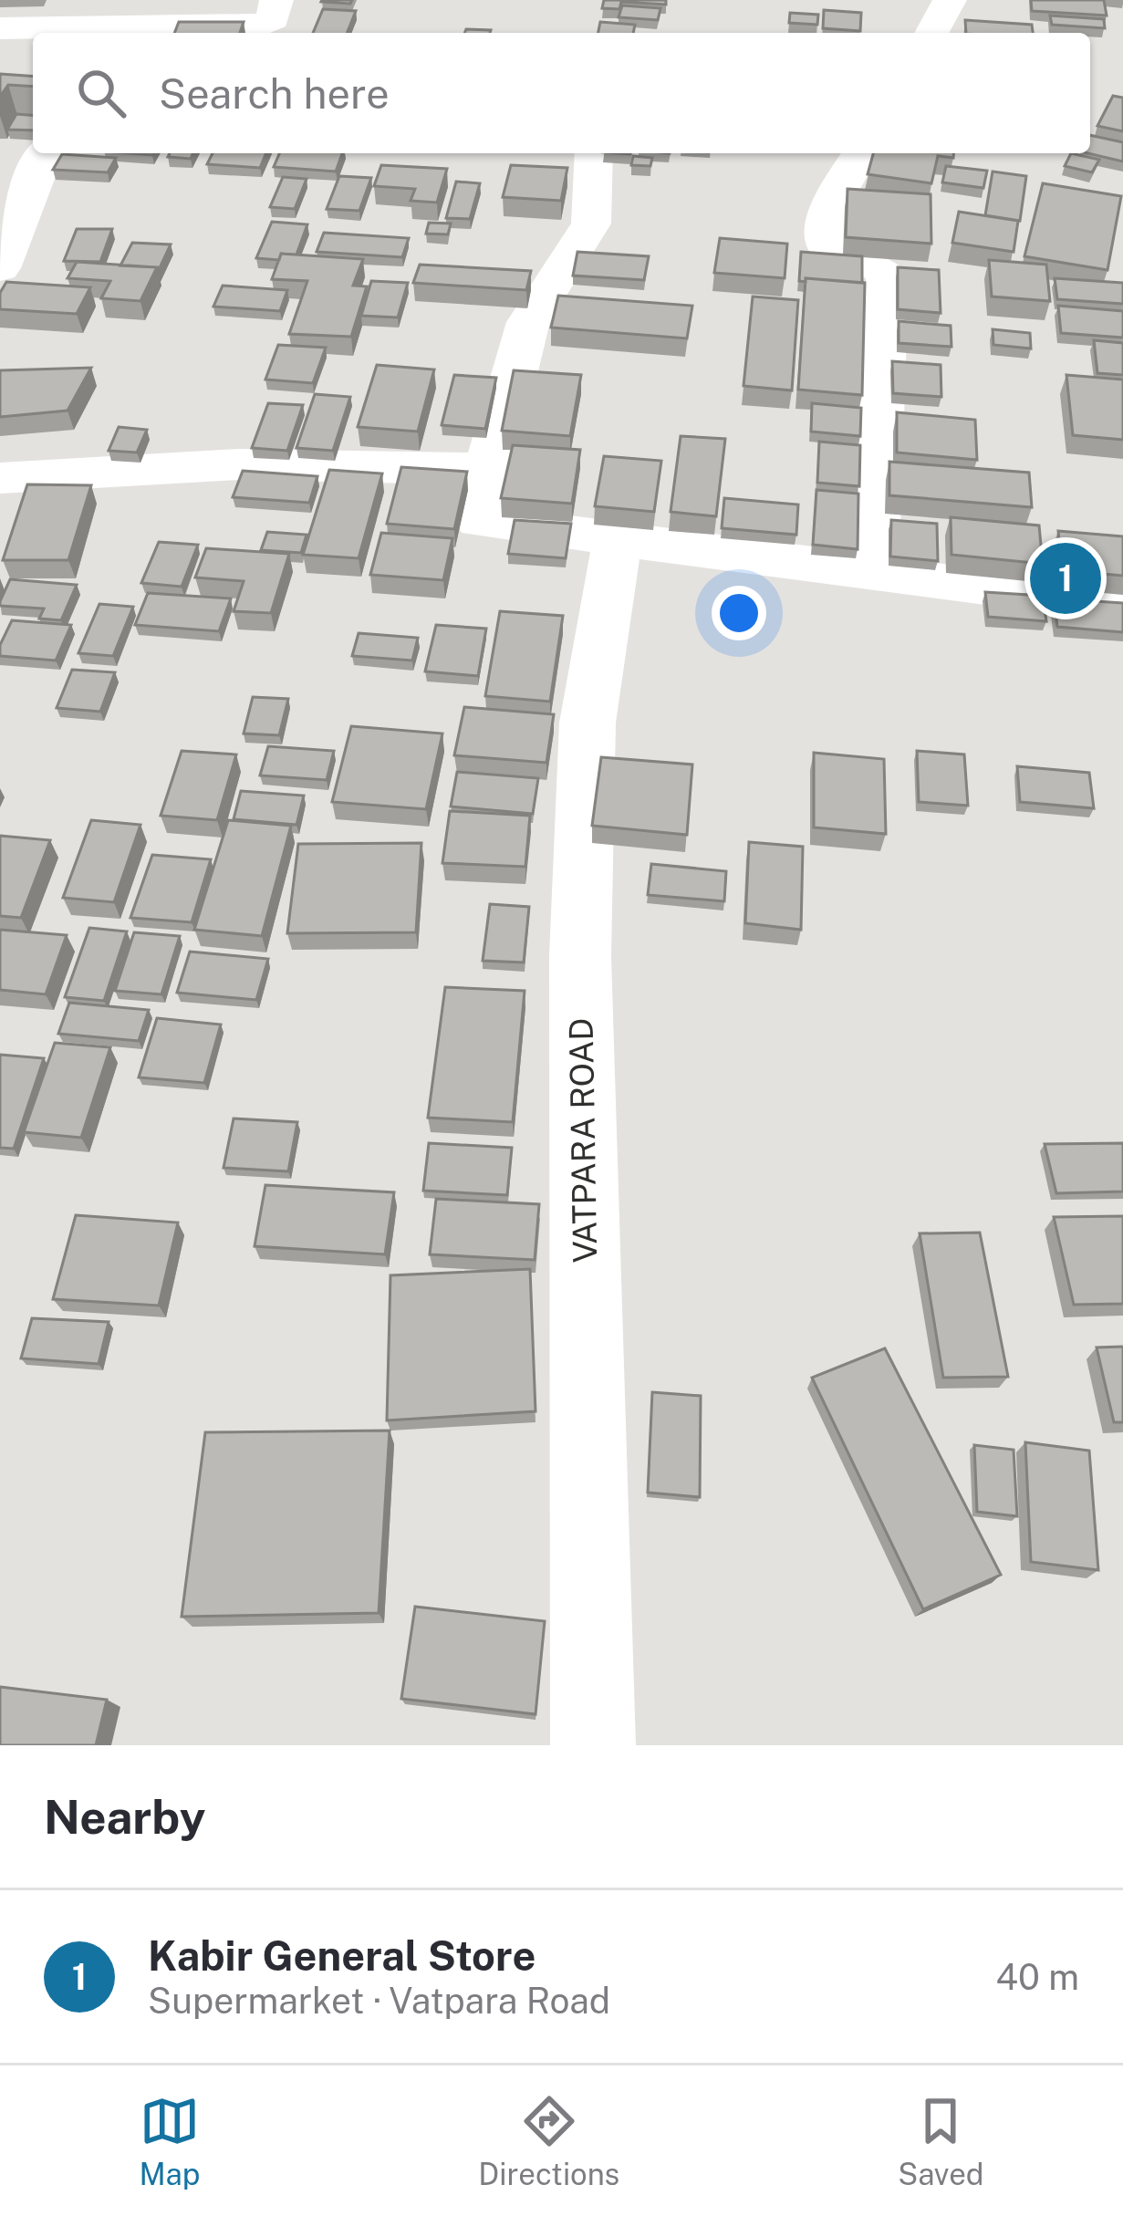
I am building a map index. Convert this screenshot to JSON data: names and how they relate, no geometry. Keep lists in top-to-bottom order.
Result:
{
  "streets": {
    "street": ["VATPARA ROAD"]
  },
  "page": {
    "search": "Search here",
    "pins": "1",
    "heading": "Nearby",
    "list": [
      {
        "mark": "1",
        "name": "Kabir General Store",
        "note": "Supermarket · Vatpara Road",
        "value": "40 m"
      }
    ],
    "nav": ["Map", "Directions", "Saved"]
  }
}
